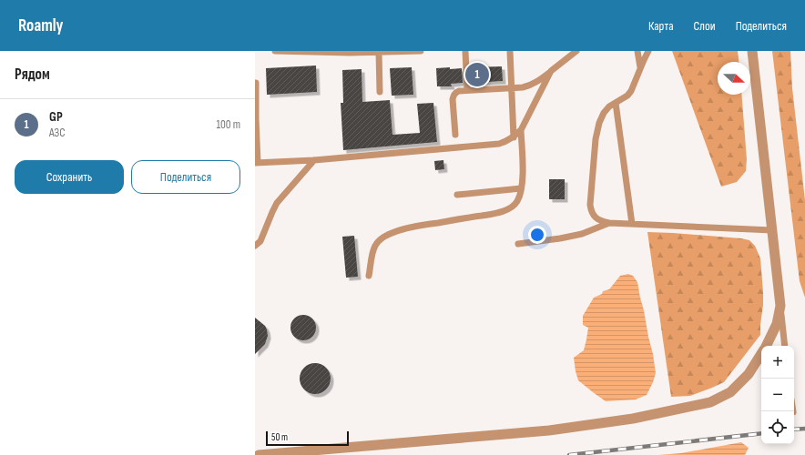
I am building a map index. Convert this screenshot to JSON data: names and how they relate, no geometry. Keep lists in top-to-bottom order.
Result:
{
  "scale_bar": "50 m",
  "north": "right",
  "page": {
    "header": "Roamly",
    "nav": ["Карта", "Слои", "Поделиться"],
    "heading": "Рядом",
    "pins": "1",
    "list": [
      {
        "mark": "1",
        "name": "GP",
        "note": "АЗС",
        "value": "100 m"
      }
    ],
    "buttons": ["Сохранить", "Поделиться"],
    "map_buttons": ["+", "−"],
    "scale": "50 m"
  }
}
